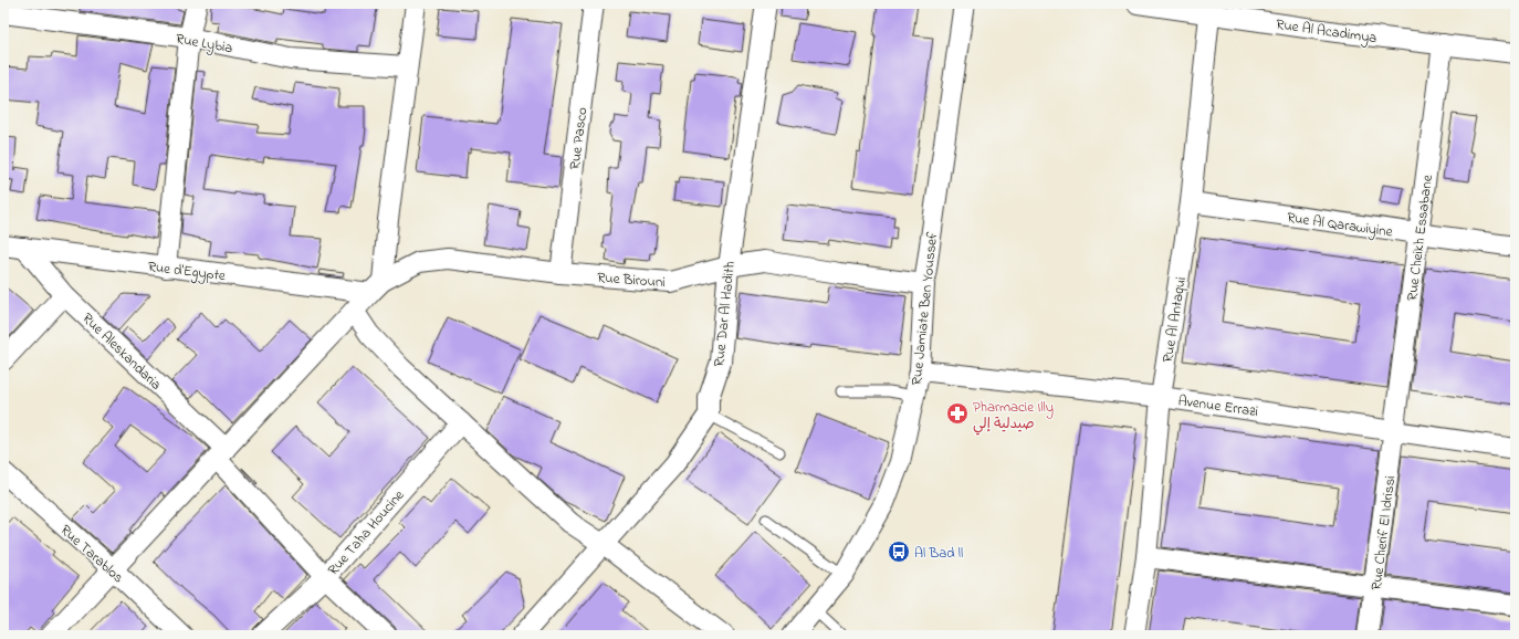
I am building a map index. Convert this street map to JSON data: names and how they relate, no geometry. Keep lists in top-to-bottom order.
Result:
{
  "streets": {
    "street": [
      "Rue Al Acadimya",
      "Rue Lybia",
      "Rue Pasco",
      "Rue Al Qarawiyine",
      "Rue Cheikh Essabane",
      "Rue d'Egypte",
      "Rue Birouni",
      "Rue Jamiate Ben Youssef",
      "Rue Dar Al Hadith",
      "Rue Al Antaqui",
      "Rue Aleskandaria",
      "Avenue Errazi",
      "Rue Taha Houcine",
      "Rue Cherif El Idrissi",
      "Rue Tarablos"
    ]
  },
  "crossings": [
    ["Rue Al Acadimya", "Rue Cheikh Essabane"],
    ["Rue Al Acadimya", "Rue Al Antaqui"],
    ["Rue Pasco", "Rue Birouni"],
    ["Rue Al Qarawiyine", "Rue Cheikh Essabane"],
    ["Rue Al Qarawiyine", "Rue Al Antaqui"],
    ["Rue Cheikh Essabane", "Avenue Errazi"],
    ["Rue Cheikh Essabane", "Rue Cherif El Idrissi"],
    ["Rue d'Egypte", "Rue Birouni"],
    ["Rue d'Egypte", "Rue Aleskandaria"],
    ["Rue Birouni", "Rue Jamiate Ben Youssef"],
    ["Rue Birouni", "Rue Dar Al Hadith"],
    ["Rue Jamiate Ben Youssef", "Avenue Errazi"],
    ["Rue Al Antaqui", "Avenue Errazi"],
    ["Rue Aleskandaria", "Rue Taha Houcine"],
    ["Avenue Errazi", "Rue Cherif El Idrissi"]
  ],
  "places": {
    "pharmacy": ["Pharmacie Illy صيدلية إلي"],
    "bus stop": ["Al Bad ll"]
  }
}
